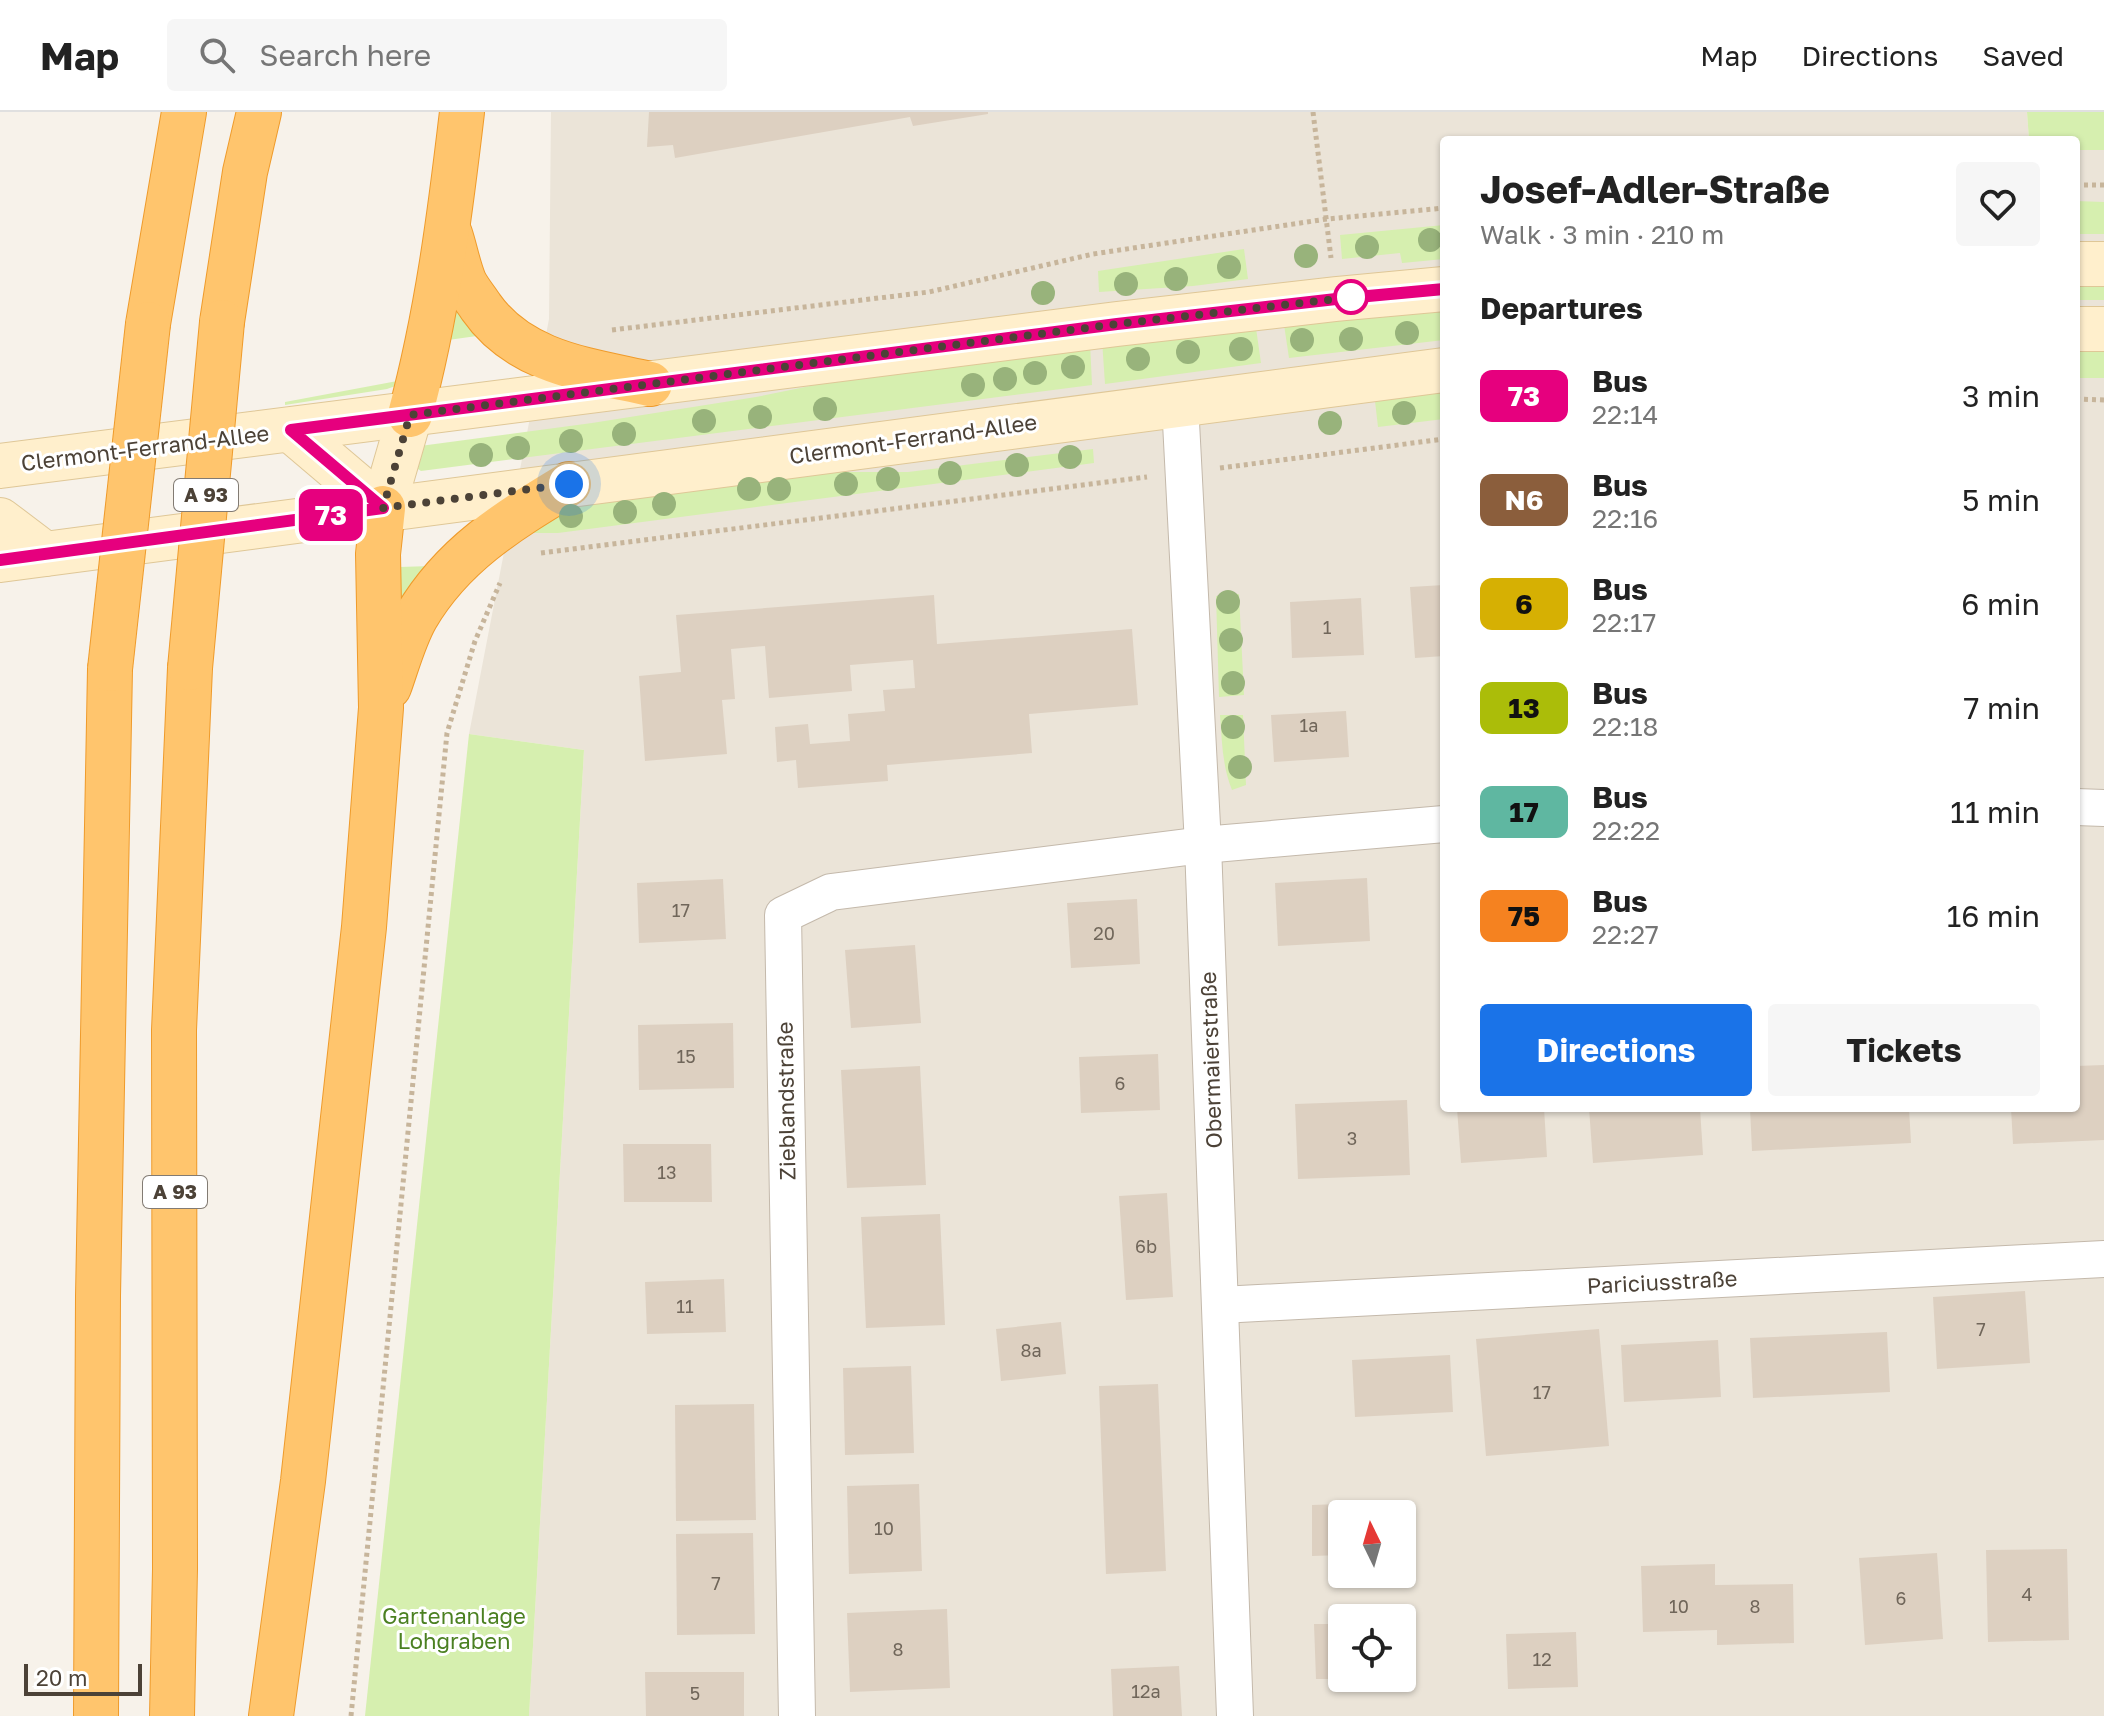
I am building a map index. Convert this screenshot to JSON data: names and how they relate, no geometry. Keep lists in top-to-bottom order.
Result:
{
  "streets": {
    "highway": ["A 93"],
    "street": [
      "Clermont-Ferrand-Allee",
      "Obermaierstraße",
      "Zieblandstraße",
      "Pariciusstraße"
    ]
  },
  "crossings": [
    ["Clermont-Ferrand-Allee", "Obermaierstraße"],
    ["Obermaierstraße", "Zieblandstraße"],
    ["Obermaierstraße", "Pariciusstraße"]
  ],
  "parks": ["Gartenanlage Lohgraben"],
  "lines": ["bus line 73"],
  "house_numbers": [
    "1",
    "1a",
    "17",
    "20",
    "15",
    "6",
    "3",
    "13",
    "6b",
    "11",
    "7",
    "8a",
    "17",
    "10",
    "7",
    "4",
    "6",
    "10",
    "8",
    "8",
    "12",
    "12a",
    "5"
  ],
  "scale_bar": "20 m",
  "north": "top",
  "page": {
    "header": "Map",
    "search": "Search here",
    "nav": ["Map", "Directions", "Saved"],
    "on_map": "73",
    "heading": [
      ["Josef-Adler-Straße", "Walk · 3 min · 210 m"],
      "Departures"
    ],
    "list": [
      {
        "mark": "73",
        "name": "Bus",
        "note": "22:14",
        "value": "3 min"
      },
      {
        "mark": "N6",
        "name": "Bus",
        "note": "22:16",
        "value": "5 min"
      },
      {
        "mark": "6",
        "name": "Bus",
        "note": "22:17",
        "value": "6 min"
      },
      {
        "mark": "13",
        "name": "Bus",
        "note": "22:18",
        "value": "7 min"
      },
      {
        "mark": "17",
        "name": "Bus",
        "note": "22:22",
        "value": "11 min"
      },
      {
        "mark": "75",
        "name": "Bus",
        "note": "22:27",
        "value": "16 min"
      }
    ],
    "buttons": ["Directions", "Tickets"],
    "scale": "20 m"
  }
}
